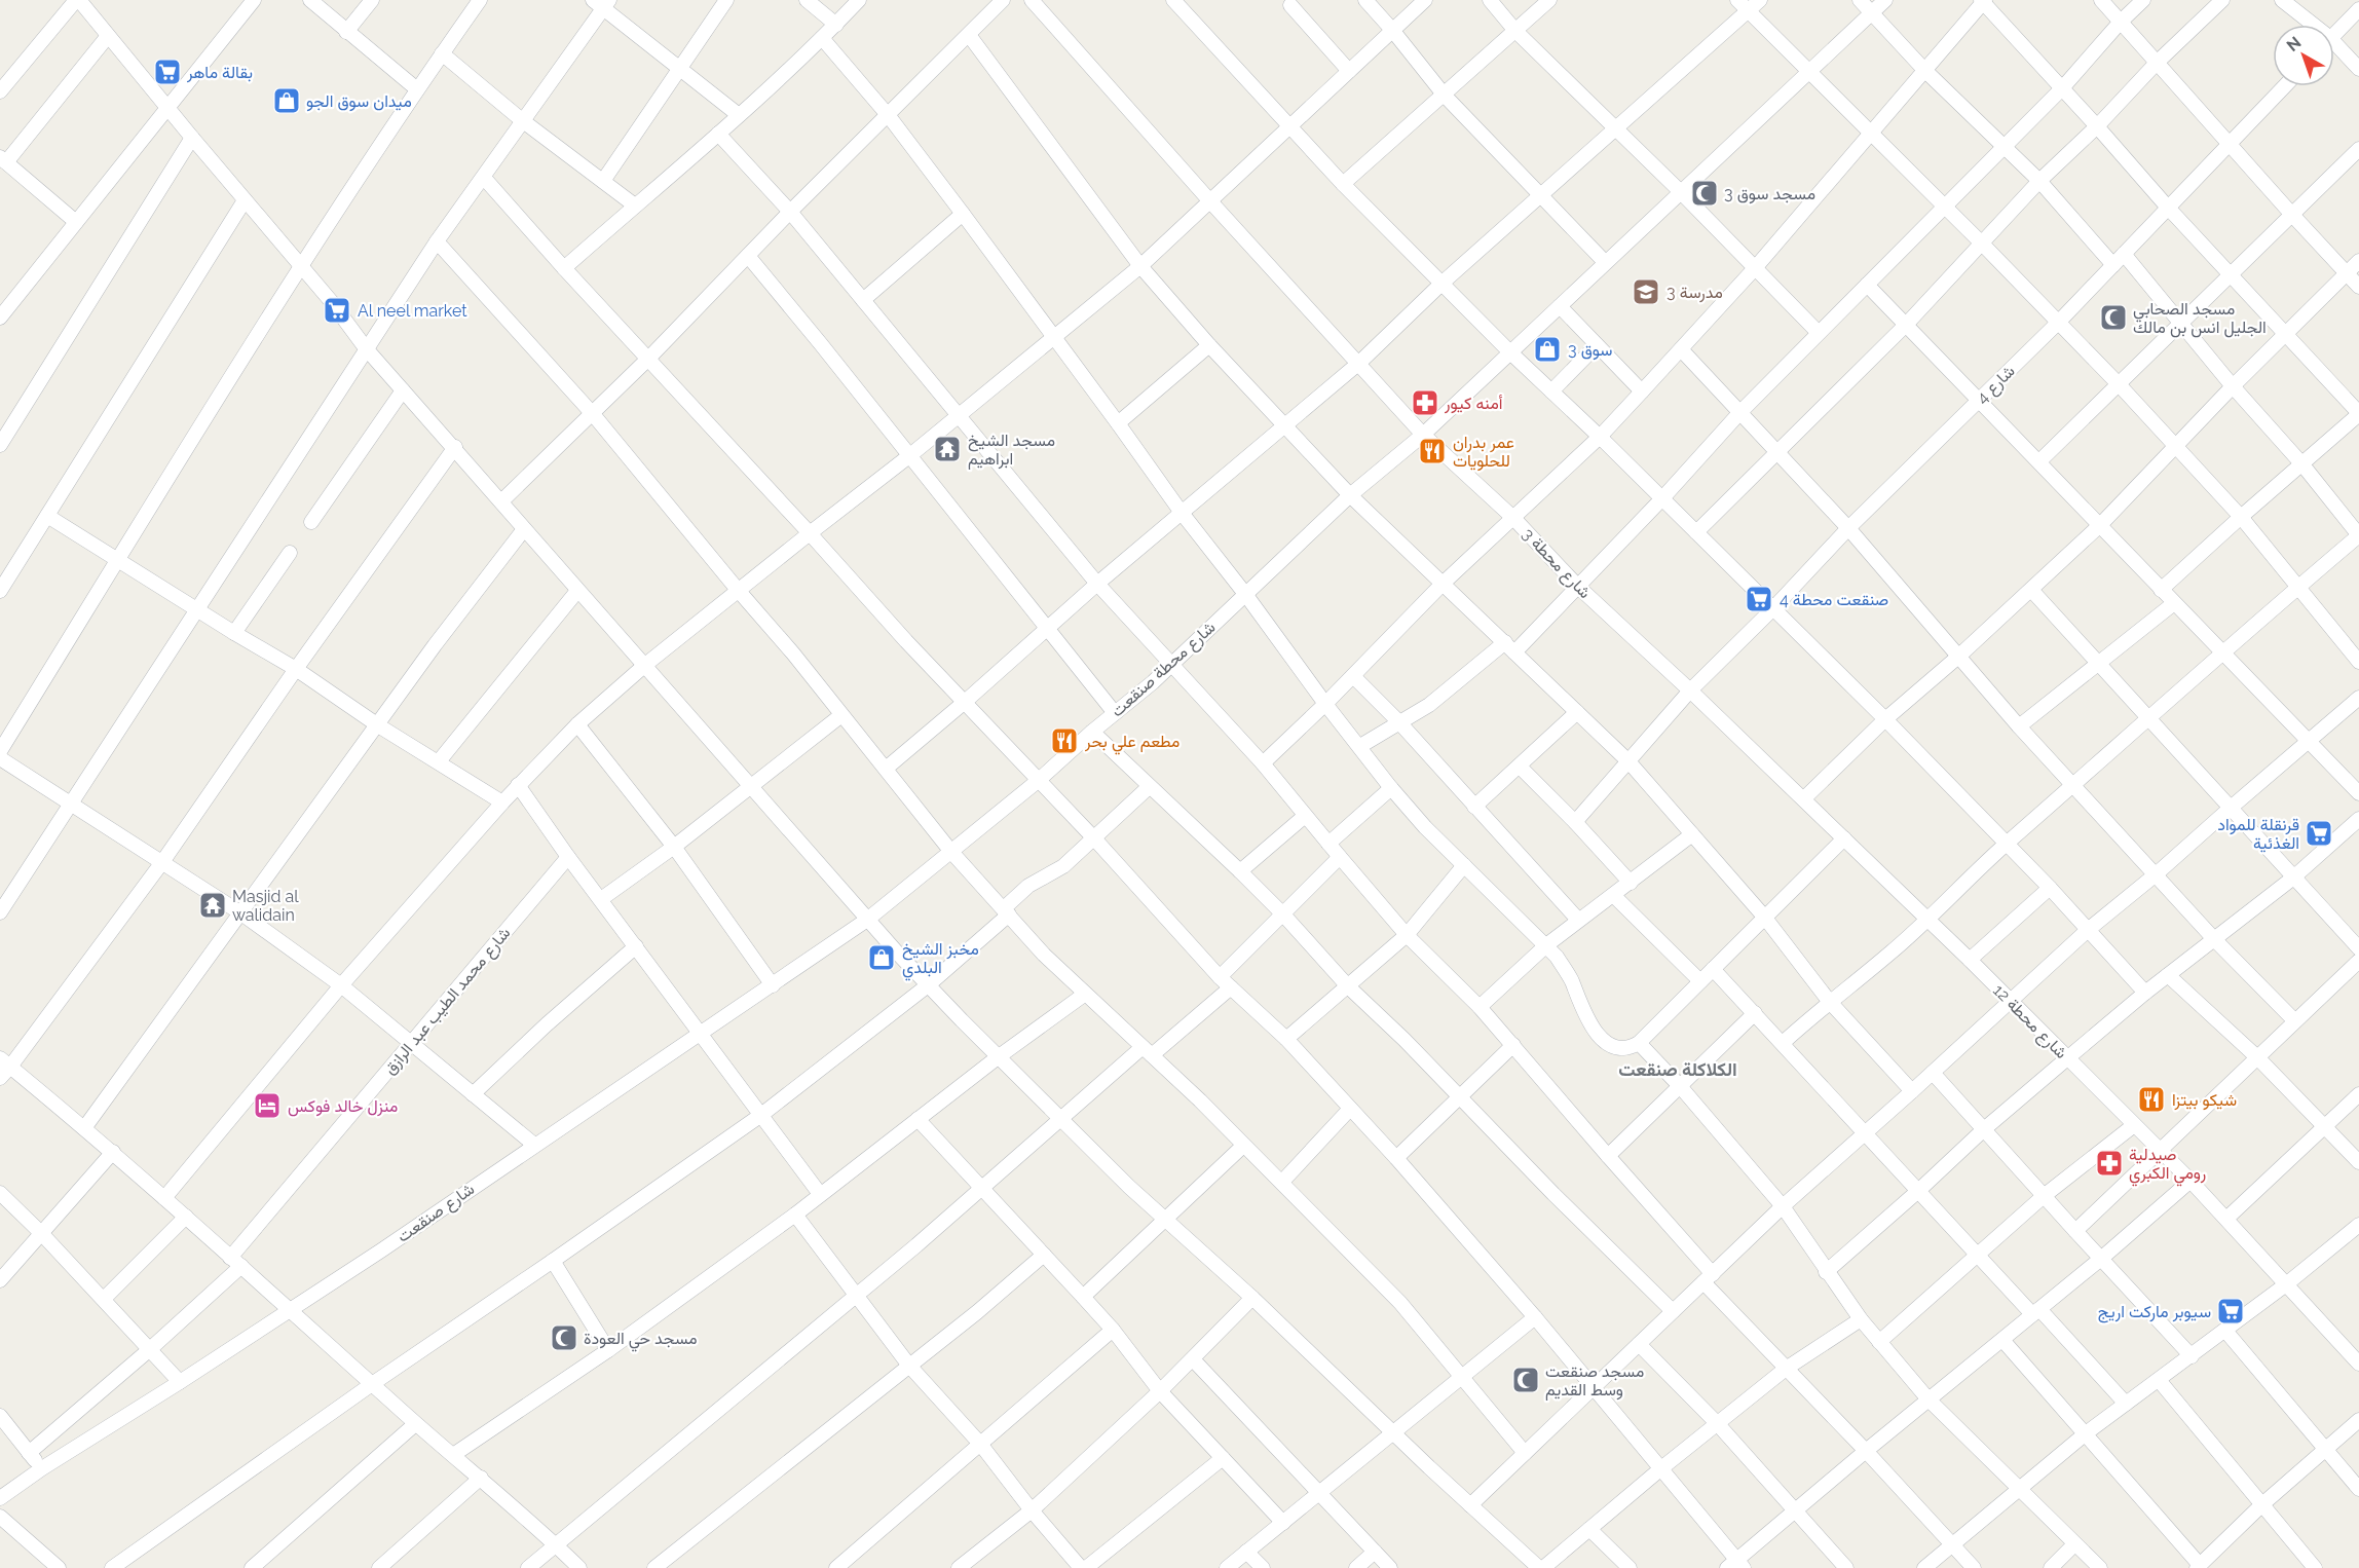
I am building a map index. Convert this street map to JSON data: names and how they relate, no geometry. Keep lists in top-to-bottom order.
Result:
{
  "streets": {
    "street": [
      "شارع 4",
      "شارع محطة 3",
      "شارع محطة صنقعت",
      "شارع محمد الطيب عبد الرازق",
      "شارع محطة 12",
      "شارع صنقعت"
    ]
  },
  "crossings": [
    ["شارع 4", "شارع محطة 3"],
    ["شارع 4", "شارع محطة 12"],
    ["شارع محطة 3", "شارع محطة صنقعت"],
    ["شارع محطة 3", "شارع محطة 12"],
    ["شارع محطة صنقعت", "شارع صنقعت"]
  ],
  "districts": ["الكلاكلة صنقعت"],
  "places": {
    "supermarket": [
      "بقالة ماهر",
      "Al neel market",
      "صنقعت محطة 4",
      "قرنقلة للمواد الغذئية",
      "سيوبر ماركت اريج"
    ],
    "shop": ["ميدان سوق الجو", "سوق 3", "مخبز الشيخ البلدي"],
    "mosque": [
      "مسجد سوق 3",
      "مسجد الصحابي الجليل انس بن مالك",
      "مسجد حي العودة",
      "مسجد صنقعت وسط القديم"
    ],
    "school or university": ["مدرسة 3"],
    "pharmacy": ["أمنه كيور", "صيدلية رومي الكبري"],
    "temple": ["مسجد الشيخ ابراهيم", "Masjid al walidain"],
    "restaurant": ["عمر بدران للحلويات", "مطعم علي بحر", "شيكو بيتزا"],
    "hotel": ["منزل خالد فوكس"]
  },
  "north": "top left"
}
